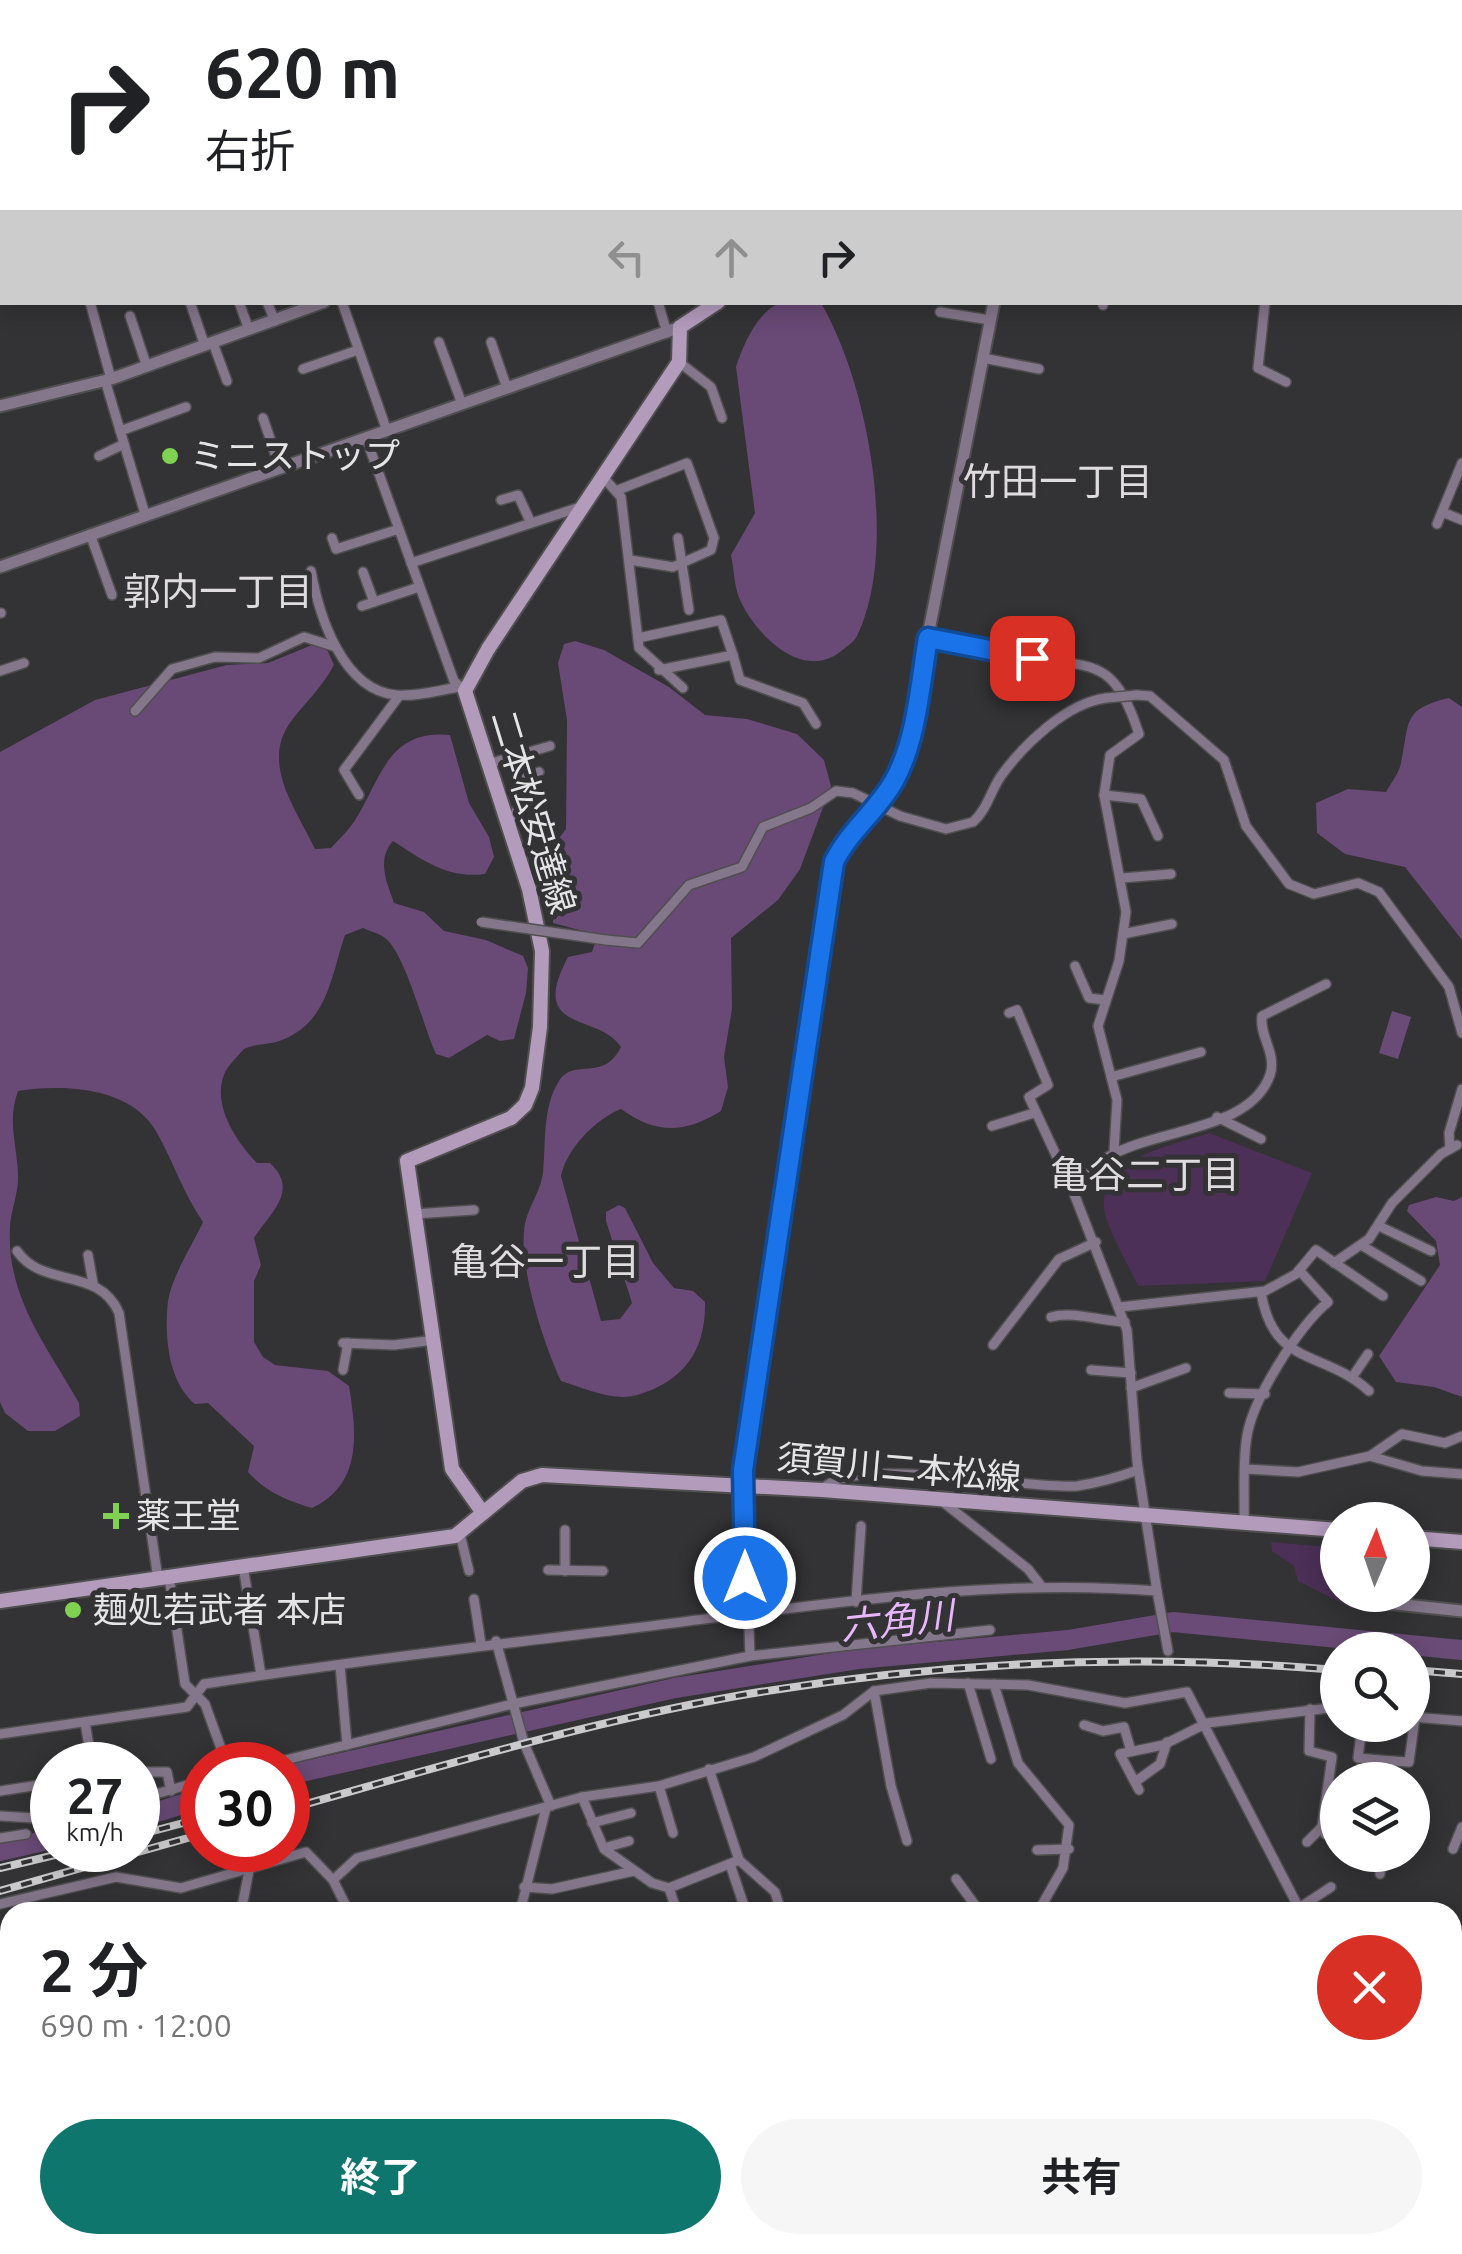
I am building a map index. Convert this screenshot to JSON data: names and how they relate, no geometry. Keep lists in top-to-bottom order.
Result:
{
  "streets": {
    "main road": ["二本松安達線", "須賀川二本松線"]
  },
  "crossings": [
    ["二本松安達線", "須賀川二本松線"]
  ],
  "districts": [
    "竹田一丁目",
    "郭内一丁目",
    "亀谷二丁目",
    "亀谷一丁目"
  ],
  "water": ["六角川"],
  "places": {
    "other": ["ミニストップ", "麺処若武者 本店"],
    "health": ["薬王堂"]
  },
  "north": "top",
  "page": {
    "turn": ["620 m", "右折"],
    "speed": "27 km/h",
    "limit": "30",
    "heading": ["2 分", "690 m · 12:00"],
    "buttons": ["終了", "共有"]
  }
}
